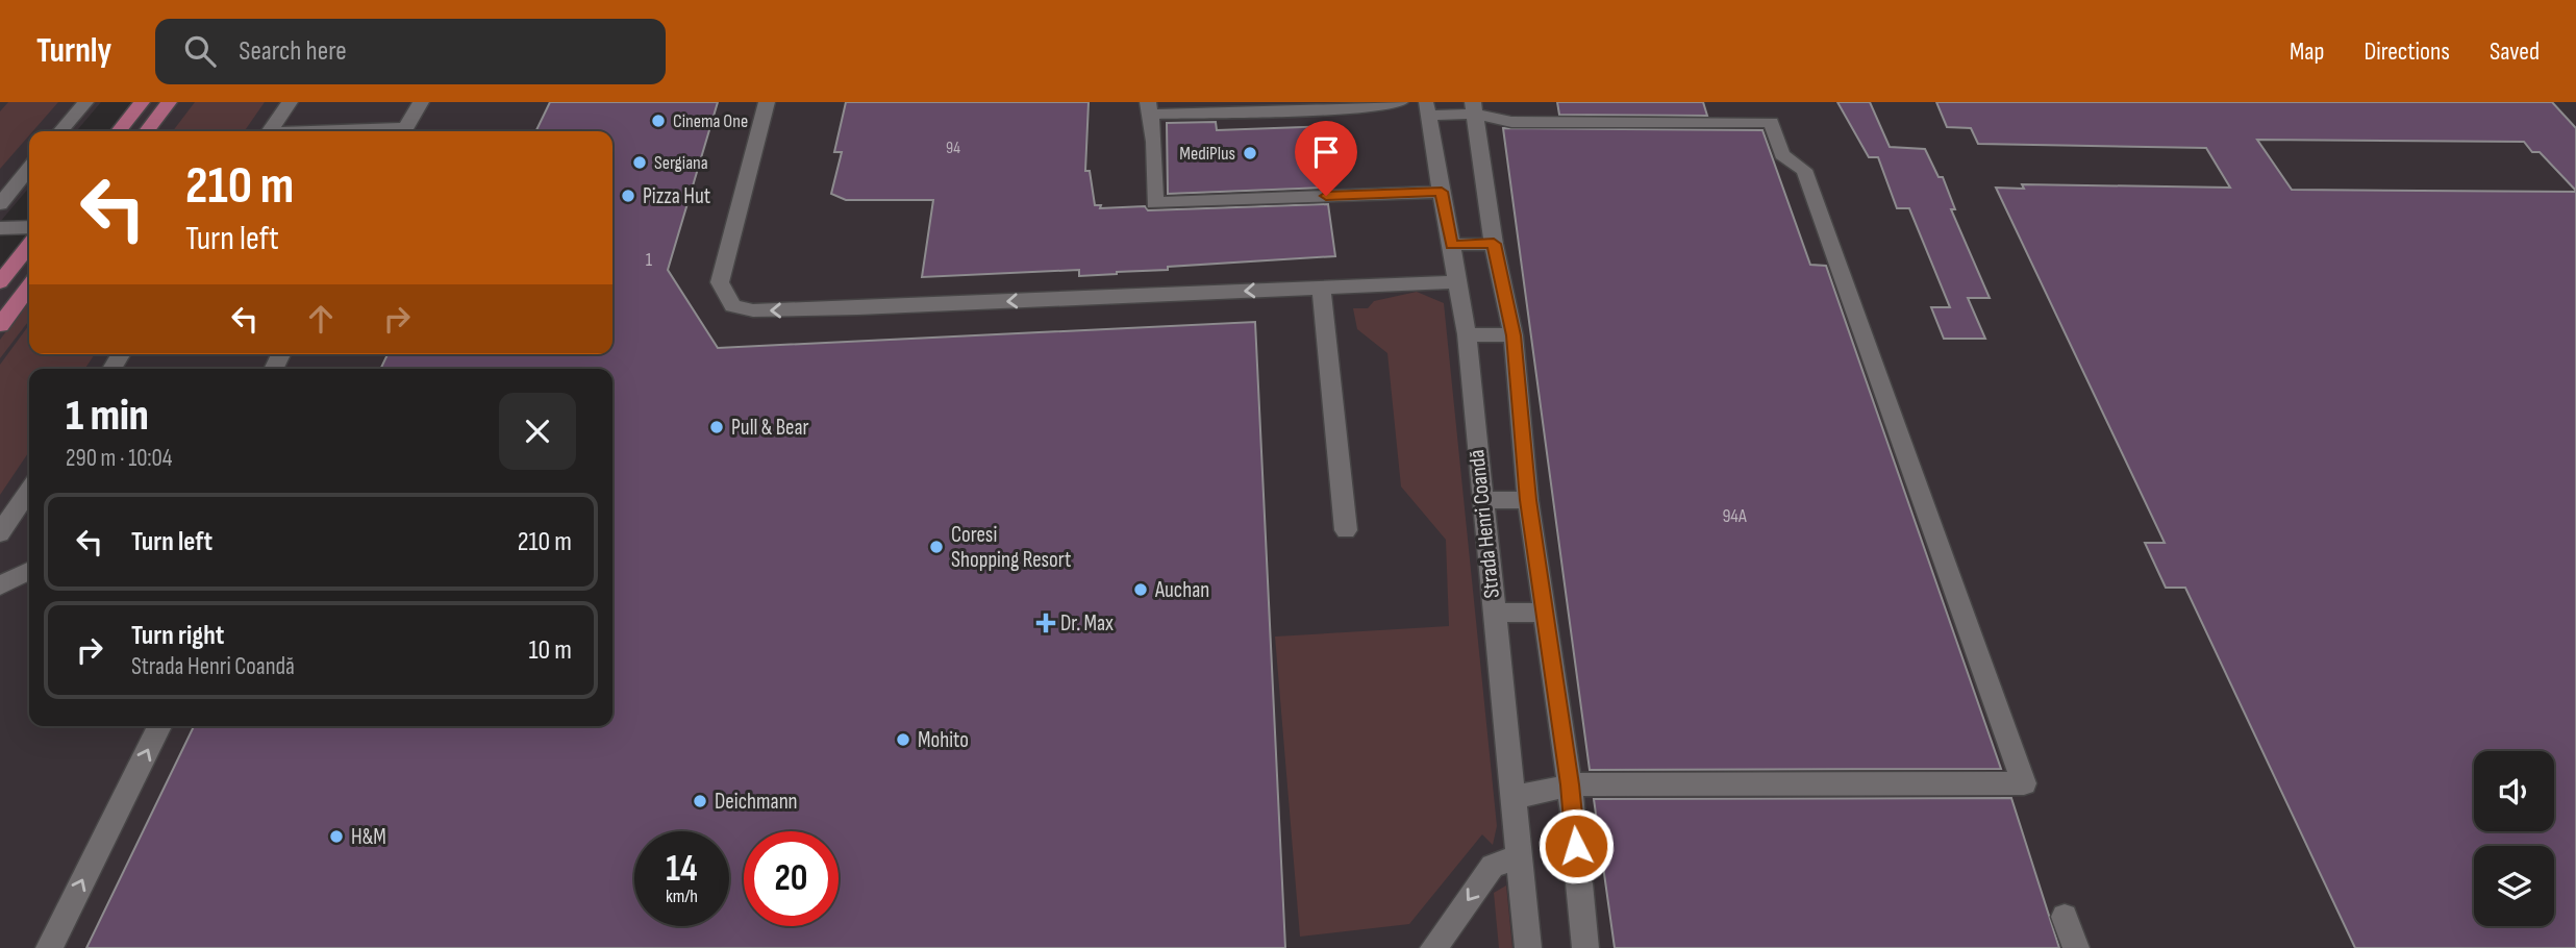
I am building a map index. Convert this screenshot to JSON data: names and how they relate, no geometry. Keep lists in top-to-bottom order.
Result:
{
  "streets": {
    "street": ["Strada Henri Coandă"]
  },
  "places": {
    "other": [
      "Cinema One",
      "MediPlus",
      "Sergiana",
      "Pizza Hut",
      "Pull & Bear",
      "Coresi Shopping Resort",
      "Auchan",
      "Mohito",
      "Deichmann",
      "H&M"
    ],
    "health": ["Dr. Max"]
  },
  "house_numbers": ["94", "1", "94A"],
  "page": {
    "header": "Turnly",
    "search": "Search here",
    "nav": ["Map", "Directions", "Saved"],
    "turn": ["210 m", "Turn left"],
    "heading": ["1 min", "290 m · 10:04"],
    "list": [
      {
        "name": "Turn left",
        "value": "210 m"
      },
      {
        "name": "Turn right",
        "note": "Strada Henri Coandă",
        "value": "10 m"
      }
    ],
    "speed": "14 km/h",
    "limit": "20"
  }
}
